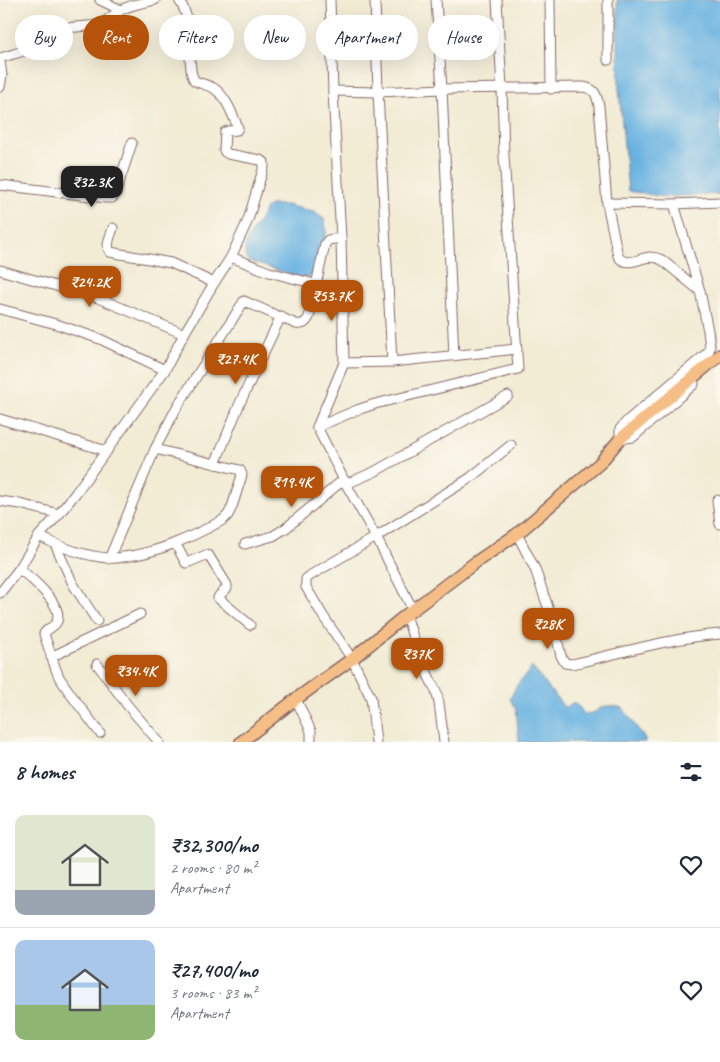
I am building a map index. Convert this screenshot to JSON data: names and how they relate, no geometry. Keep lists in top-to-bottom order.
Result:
{
  "page": {
    "chip": [
      "Buy",
      "Rent",
      "Filters",
      "New",
      "Apartment",
      "House"
    ],
    "price": [
      "₹32.3K",
      "₹24.2K",
      "₹53.7K",
      "₹27.4K",
      "₹19.4K",
      "₹28K",
      "₹37K",
      "₹34.4K"
    ],
    "heading": "8 homes",
    "list": [
      {
        "name": "₹32,300/mo",
        "note": "2 rooms · 80 m² · Apartment"
      },
      {
        "name": "₹27,400/mo",
        "note": "3 rooms · 83 m² · Apartment"
      }
    ]
  }
}
